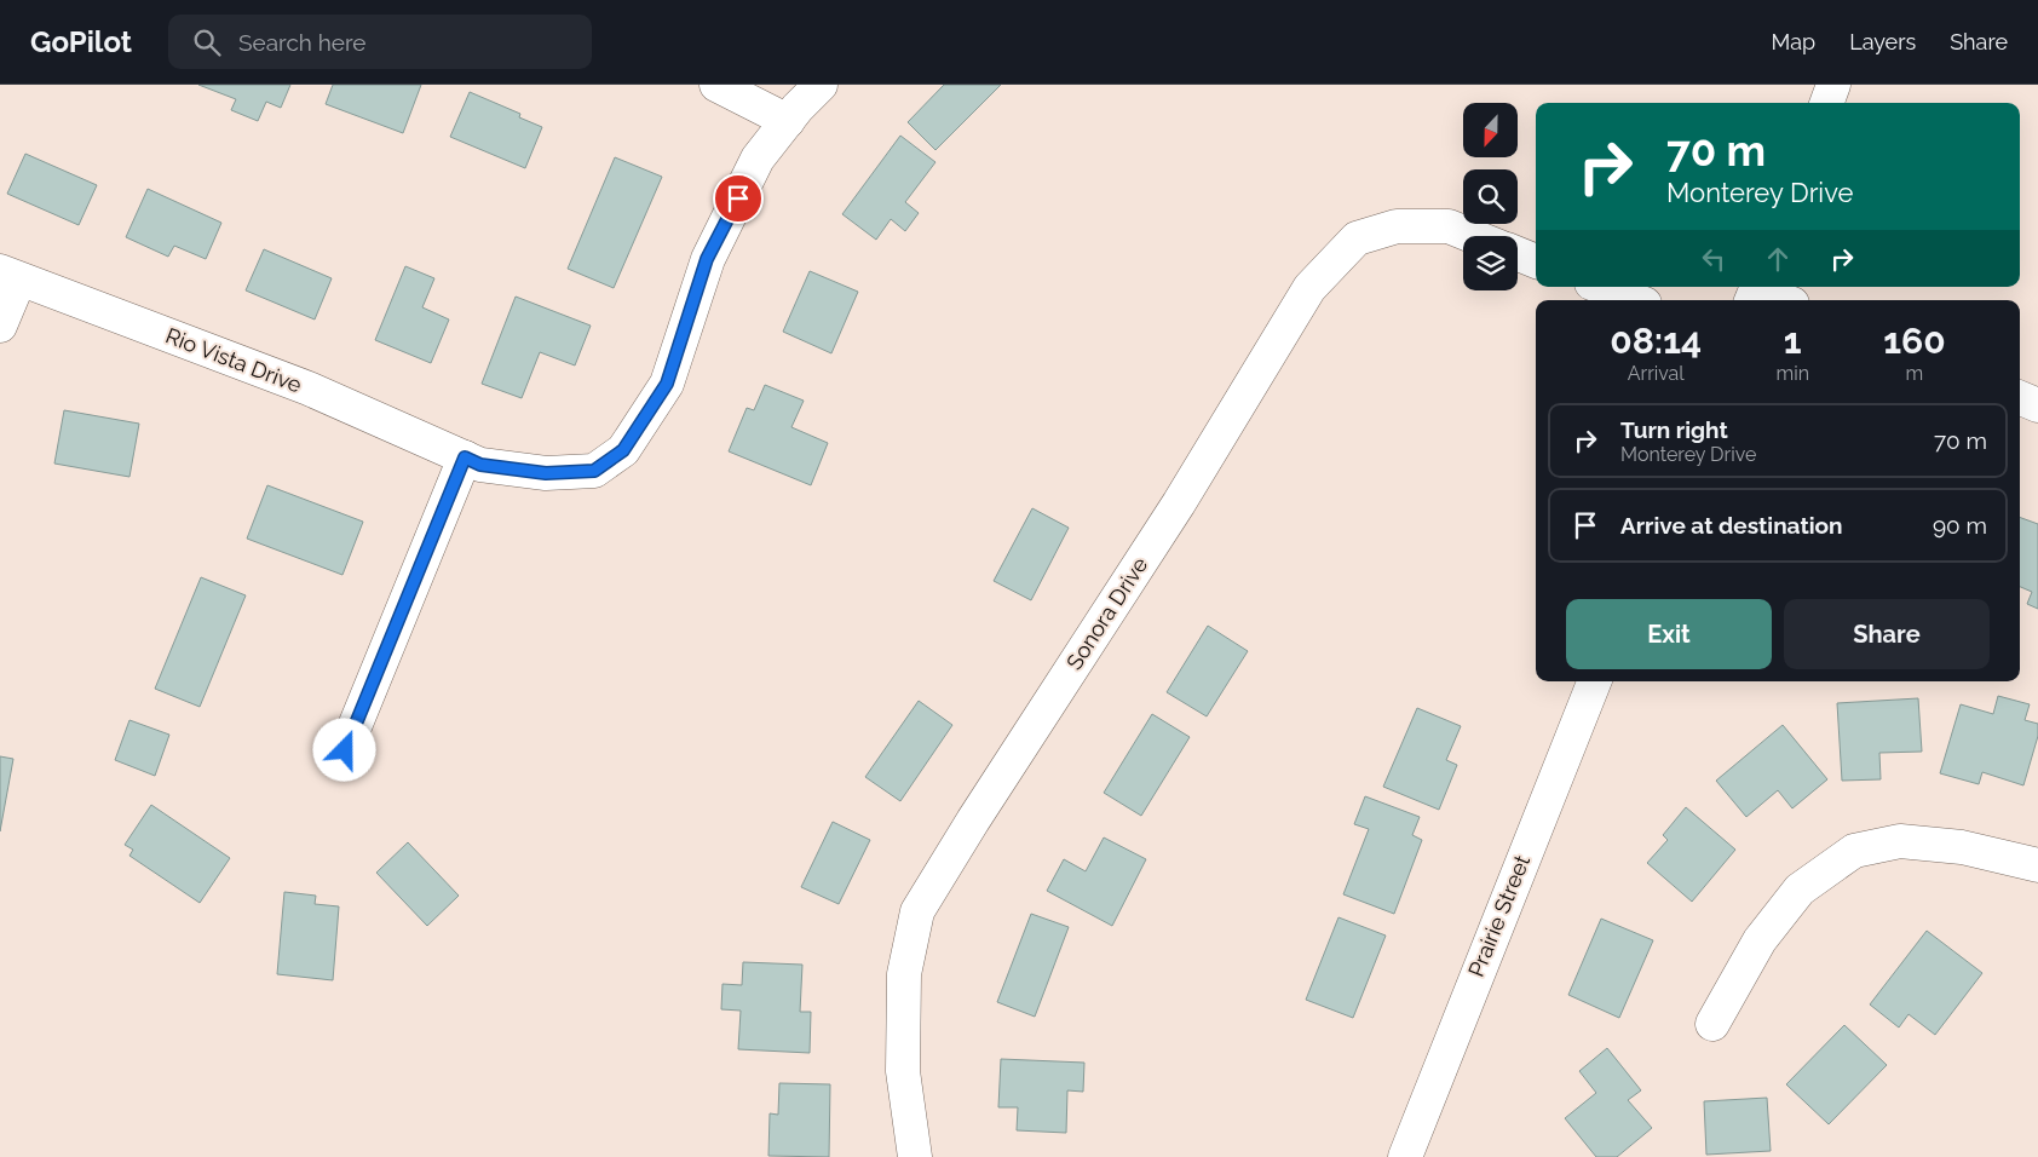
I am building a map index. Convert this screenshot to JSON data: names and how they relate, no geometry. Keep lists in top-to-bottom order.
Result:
{
  "streets": {
    "street": ["Rio Vista Drive", "Sonora Drive", "Prairie Street"]
  },
  "north": "bottom",
  "page": {
    "header": "GoPilot",
    "search": "Search here",
    "nav": ["Map", "Layers", "Share"],
    "turn": ["70 m", "Monterey Drive"],
    "eta": [
      "08:14",
      "Arrival",
      "1",
      "min",
      "160",
      "m"
    ],
    "list": [
      {
        "name": "Turn right",
        "note": "Monterey Drive",
        "value": "70 m"
      },
      {
        "name": "Arrive at destination",
        "value": "90 m"
      }
    ],
    "buttons": ["Exit", "Share"]
  }
}
